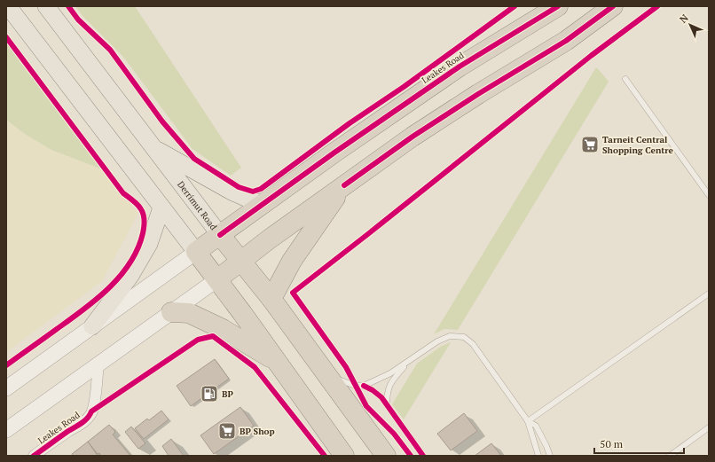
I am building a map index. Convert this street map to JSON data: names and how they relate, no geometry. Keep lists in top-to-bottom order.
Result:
{
  "streets": {
    "highway": ["Leakes Road", "Derrimut Road"]
  },
  "crossings": [
    ["Leakes Road", "Derrimut Road"]
  ],
  "places": {
    "supermarket": ["Tarneit Central Shopping Centre", "BP Shop"],
    "fuel station": ["BP"]
  },
  "scale_bar": "50 m",
  "north": "top left"
}
